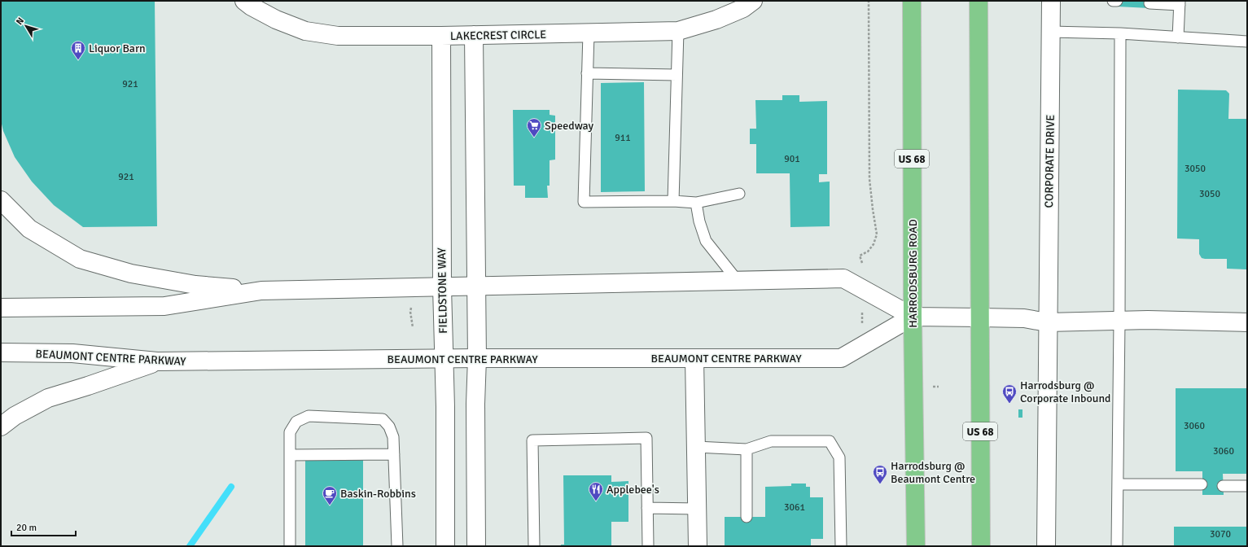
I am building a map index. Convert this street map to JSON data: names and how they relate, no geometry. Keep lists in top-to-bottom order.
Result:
{
  "streets": {
    "main road": ["US 68", "HARRODSBURG ROAD"],
    "street": [
      "LAKECREST CIRCLE",
      "CORPORATE DRIVE",
      "FIELDSTONE WAY",
      "BEAUMONT CENTRE PARKWAY"
    ]
  },
  "crossings": [
    ["LAKECREST CIRCLE", "FIELDSTONE WAY"],
    ["HARRODSBURG ROAD", "BEAUMONT CENTRE PARKWAY"],
    ["FIELDSTONE WAY", "BEAUMONT CENTRE PARKWAY"]
  ],
  "places": {
    "building": ["Liquor Barn"],
    "supermarket": ["Speedway"],
    "bus stop": ["Harrodsburg @ Corporate Inbound", "Harrodsburg @ Beaumont Centre"],
    "restaurant": ["Applebee's"],
    "cafe": ["Baskin-Robbins"]
  },
  "house_numbers": [
    "921",
    "911",
    "901",
    "3050",
    "921",
    "3050",
    "3060",
    "3060",
    "3061",
    "3070"
  ],
  "scale_bar": "20 m",
  "north": "top left"
}
